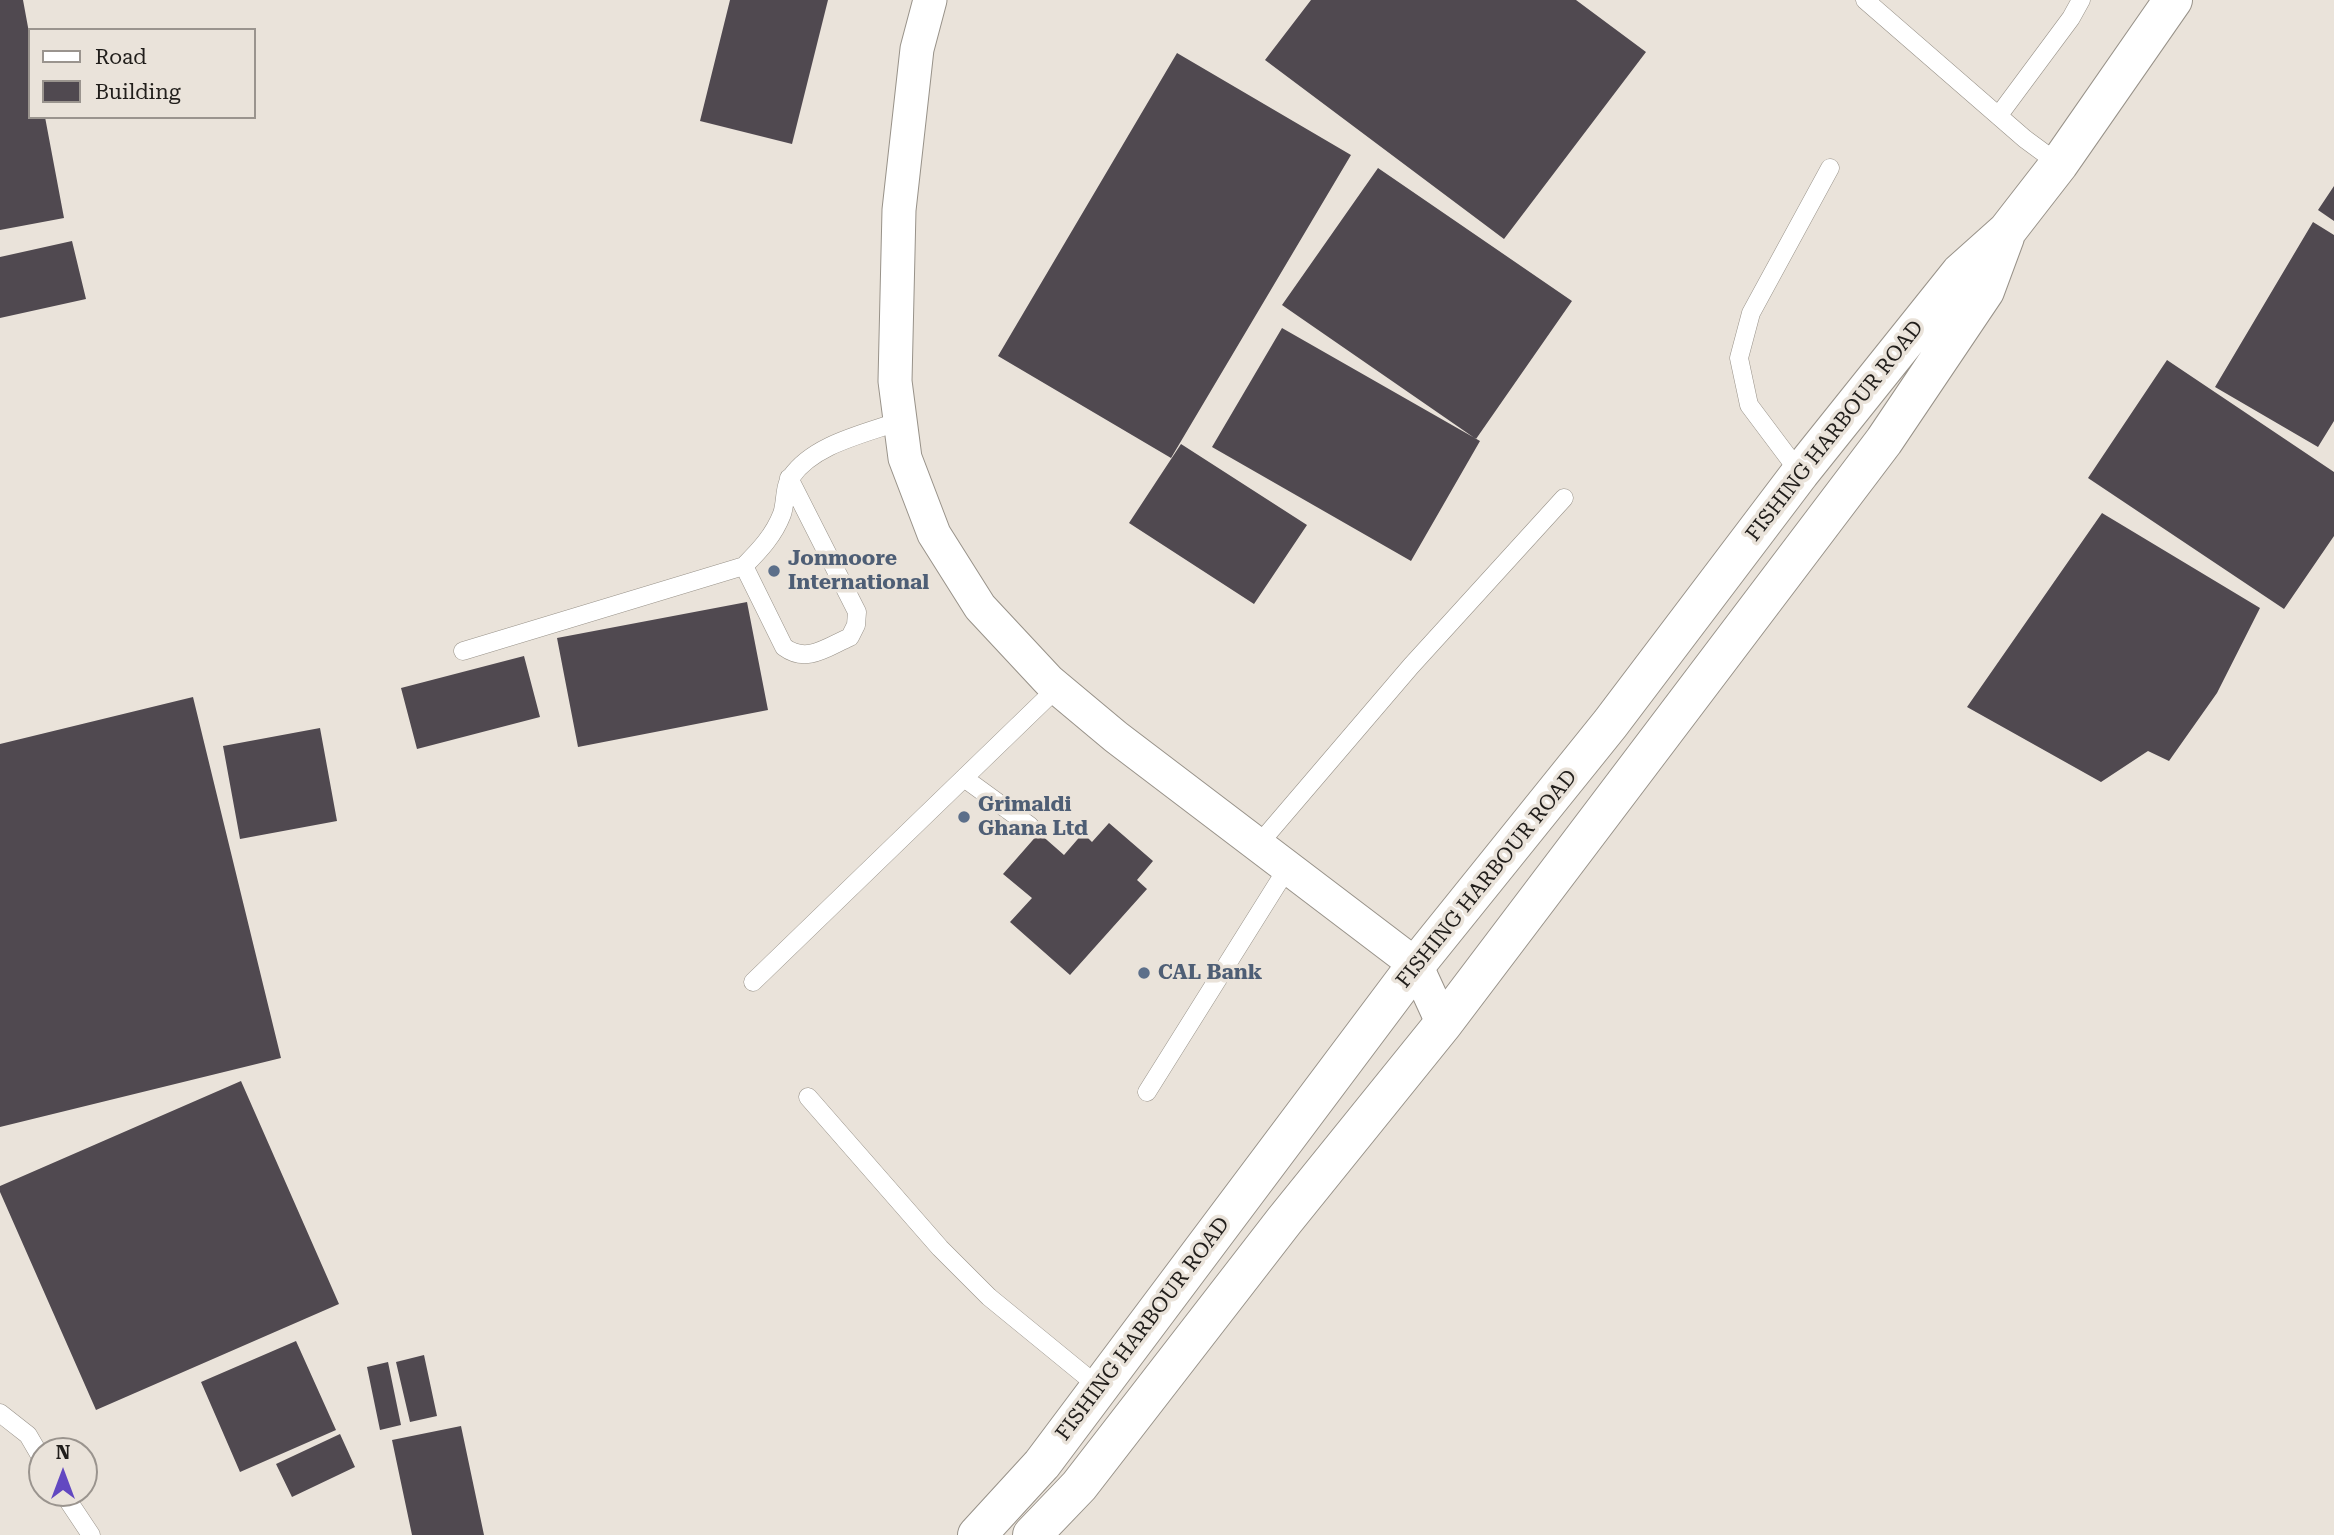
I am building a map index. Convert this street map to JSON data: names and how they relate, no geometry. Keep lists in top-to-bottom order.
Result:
{
  "streets": {
    "street": ["FISHING HARBOUR ROAD"]
  },
  "places": ["Jonmoore International", "Grimaldi Ghana Ltd", "CAL Bank"],
  "legend": ["Road", "Building"],
  "north": "top"
}
